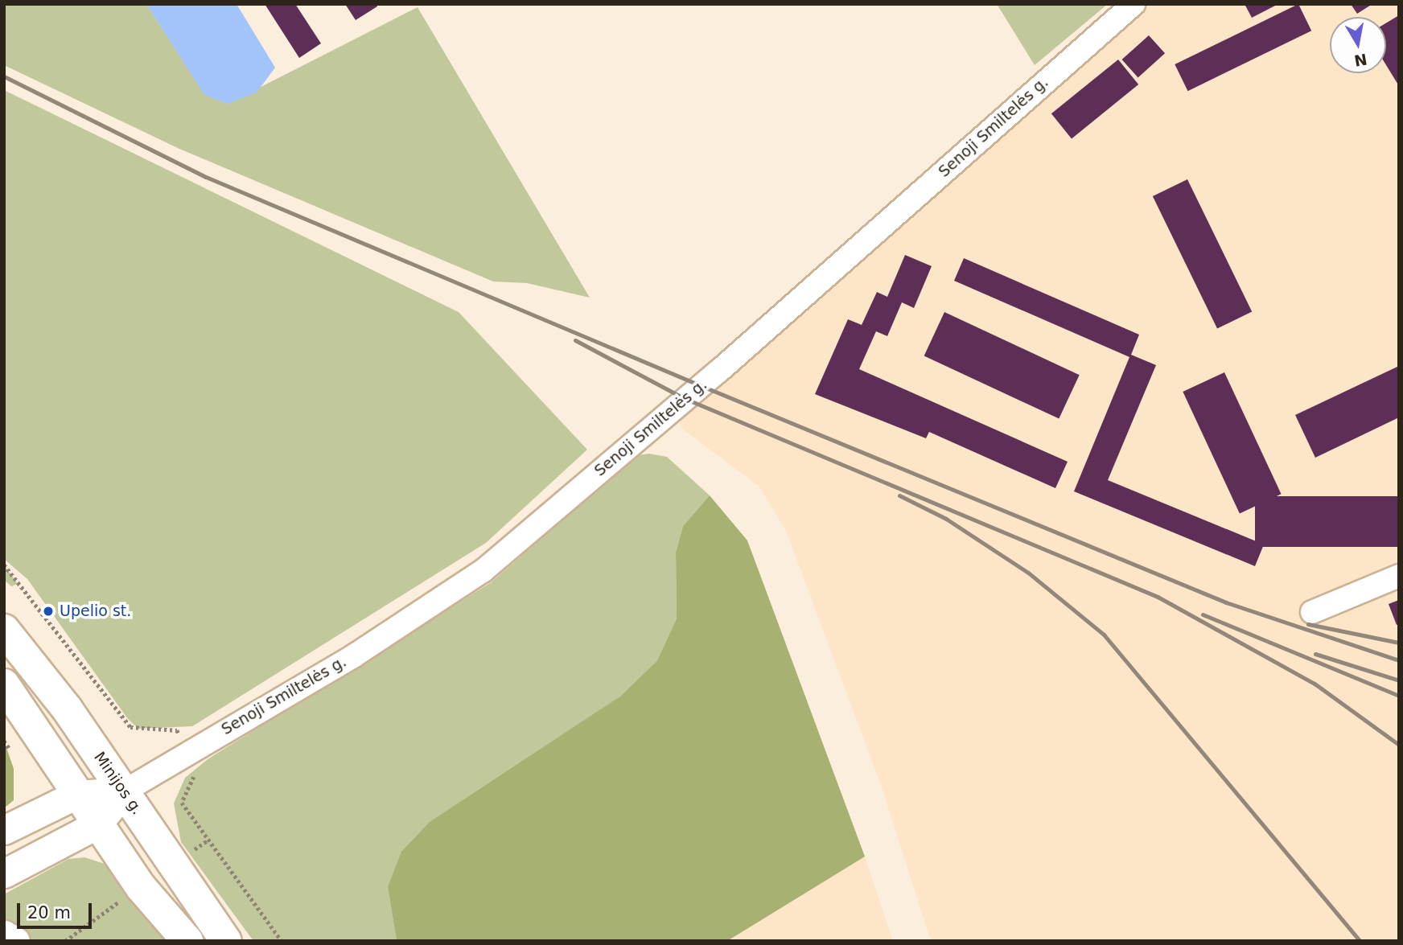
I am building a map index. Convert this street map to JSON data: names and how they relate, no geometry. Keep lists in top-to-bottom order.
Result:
{
  "streets": {
    "main road": ["Minijos g."],
    "street": ["Senoji Smiltelės g."]
  },
  "crossings": [
    ["Senoji Smiltelės g.", "Minijos g."]
  ],
  "places": ["Upelio st."],
  "scale_bar": "20 m",
  "north": "bottom"
}
